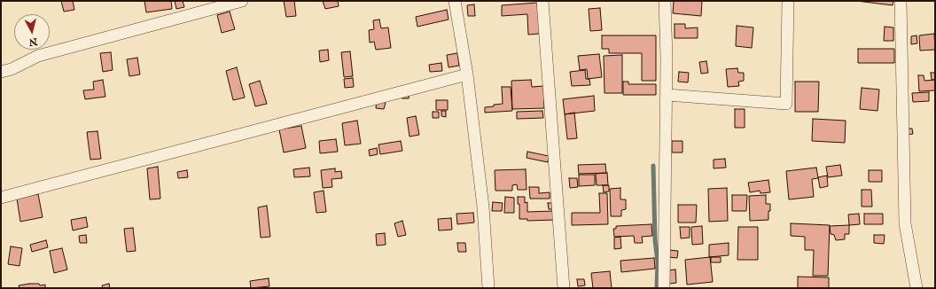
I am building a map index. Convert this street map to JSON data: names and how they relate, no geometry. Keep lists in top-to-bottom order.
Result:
{
  "north": "bottom"
}
